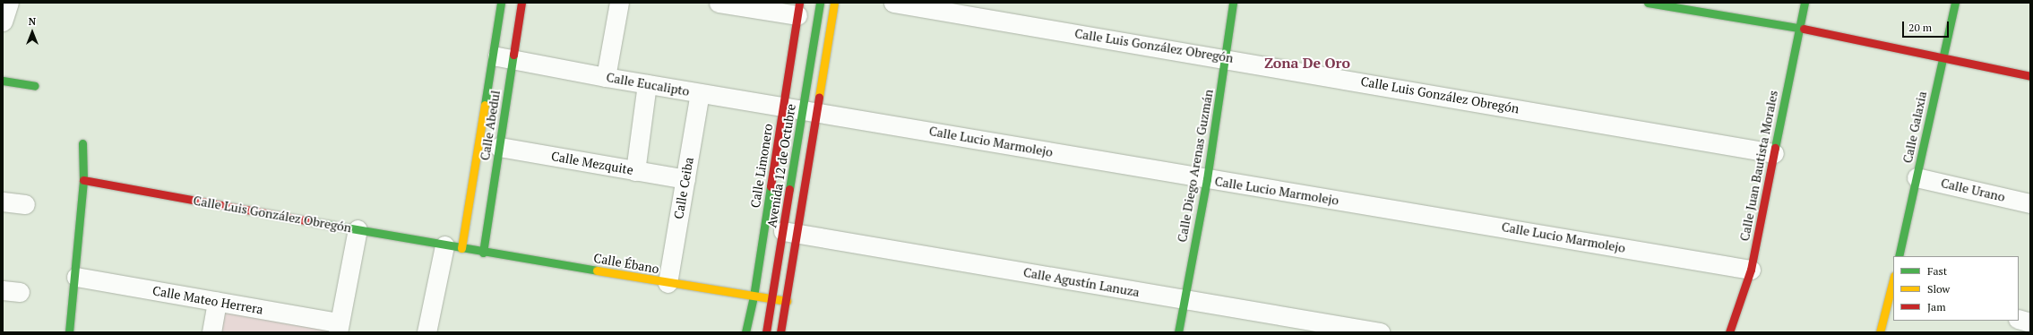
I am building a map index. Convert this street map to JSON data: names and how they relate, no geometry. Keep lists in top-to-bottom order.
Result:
{
  "streets": {
    "street": [
      "Calle Luis González Obregón",
      "Calle Eucalipto",
      "Calle Abedul",
      "Calle Galaxia",
      "Calle Lucio Marmolejo",
      "Calle Mezquite",
      "Calle Limonero",
      "Avenida 12 de Octubre",
      "Calle Diego Arenas Guzmán",
      "Calle Juan Bautista Morales",
      "Calle Ceiba",
      "Calle Urano",
      "Calle Ébano",
      "Calle Agustín Lanuza",
      "Calle Mateo Herrera"
    ]
  },
  "crossings": [
    ["Calle Luis González Obregón", "Calle Abedul"],
    ["Calle Luis González Obregón", "Calle Diego Arenas Guzmán"],
    ["Calle Luis González Obregón", "Calle Juan Bautista Morales"],
    ["Calle Luis González Obregón", "Calle Ébano"],
    ["Calle Eucalipto", "Calle Abedul"],
    ["Calle Eucalipto", "Calle Lucio Marmolejo"],
    ["Calle Eucalipto", "Calle Limonero"],
    ["Calle Eucalipto", "Avenida 12 de Octubre"],
    ["Calle Eucalipto", "Calle Ceiba"],
    ["Calle Abedul", "Calle Mezquite"],
    ["Calle Abedul", "Calle Ébano"],
    ["Calle Galaxia", "Calle Urano"],
    ["Calle Lucio Marmolejo", "Avenida 12 de Octubre"],
    ["Calle Lucio Marmolejo", "Calle Diego Arenas Guzmán"],
    ["Calle Lucio Marmolejo", "Calle Juan Bautista Morales"],
    ["Calle Mezquite", "Calle Ceiba"],
    ["Calle Limonero", "Calle Ébano"],
    ["Avenida 12 de Octubre", "Calle Ébano"],
    ["Avenida 12 de Octubre", "Calle Agustín Lanuza"],
    ["Calle Diego Arenas Guzmán", "Calle Agustín Lanuza"],
    ["Calle Ceiba", "Calle Ébano"]
  ],
  "districts": ["Zona De Oro"],
  "legend": ["Fast", "Slow", "Jam"],
  "scale_bar": "20 m",
  "north": "top"
}
